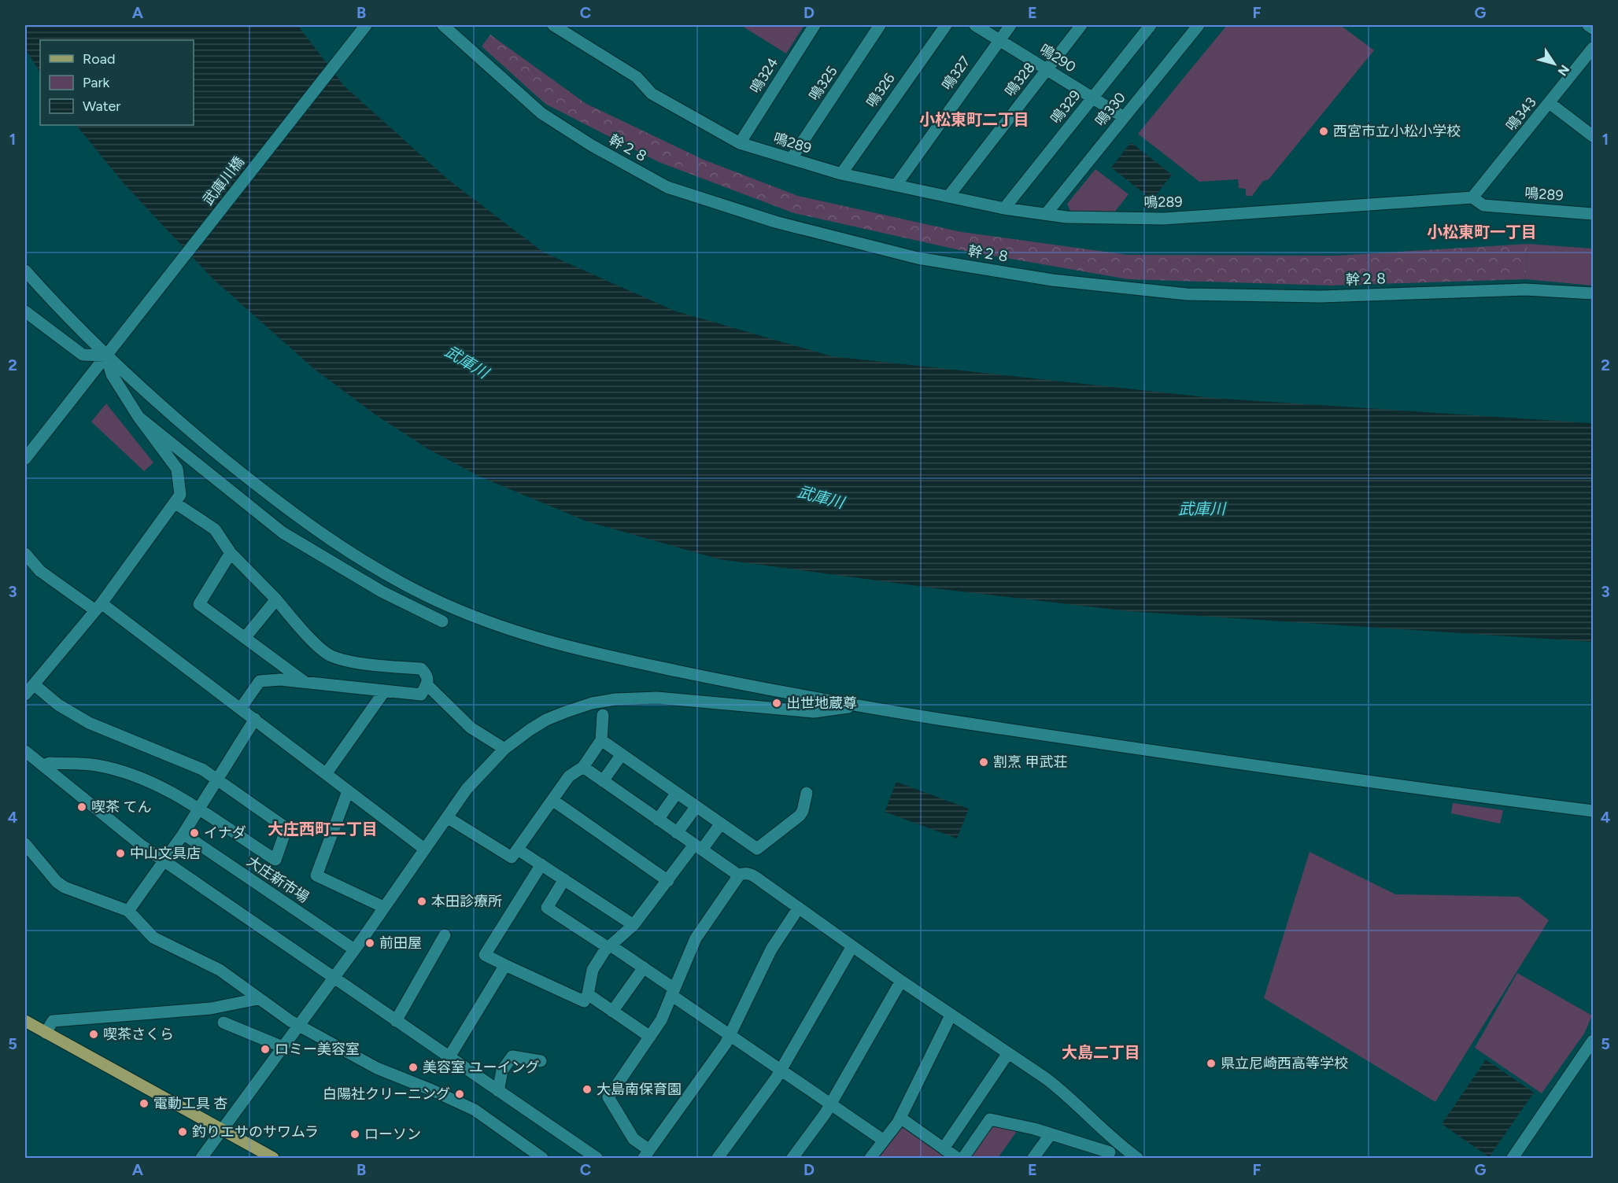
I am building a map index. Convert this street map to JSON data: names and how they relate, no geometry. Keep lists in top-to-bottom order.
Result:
{
  "streets": {
    "street": [
      "鳴290",
      "鳴327",
      "鳴324",
      "鳴328",
      "鳴325",
      "鳴326",
      "鳴329",
      "鳴330",
      "鳴343",
      "鳴289",
      "幹２８",
      "武庫川橋",
      "大庄新市場"
    ]
  },
  "crossings": [
    ["鳴290", "鳴327"],
    ["鳴290", "鳴328"],
    ["鳴290", "鳴329"],
    ["鳴290", "鳴330"],
    ["鳴327", "鳴289"],
    ["鳴324", "鳴289"],
    ["鳴328", "鳴289"],
    ["鳴325", "鳴289"],
    ["鳴326", "鳴289"],
    ["鳴329", "鳴289"],
    ["鳴330", "鳴289"],
    ["鳴343", "鳴289"]
  ],
  "districts": [
    "小松東町二丁目",
    "小松東町一丁目",
    "大庄西町二丁目",
    "大島二丁目"
  ],
  "water": ["武庫川"],
  "places": [
    "西宮市立小松小学校",
    "出世地蔵尊",
    "割烹 甲武荘",
    "喫茶 てん",
    "イナダ",
    "中山文具店",
    "本田診療所",
    "前田屋",
    "喫茶さくら",
    "ロミー美容室",
    "県立尼崎西高等学校",
    "美容室 ユーイング",
    "大島南保育園",
    "白陽社クリーニング",
    "電動工具 杏",
    "釣りエサのサワムラ",
    "ローソン"
  ],
  "legend": ["Road", "Park", "Water"],
  "north": "bottom right",
  "grid": {
    "columns": [
      "A",
      "B",
      "C",
      "D",
      "E",
      "F",
      "G"
    ],
    "rows": [
      "1",
      "2",
      "3",
      "4",
      "5"
    ]
  }
}
